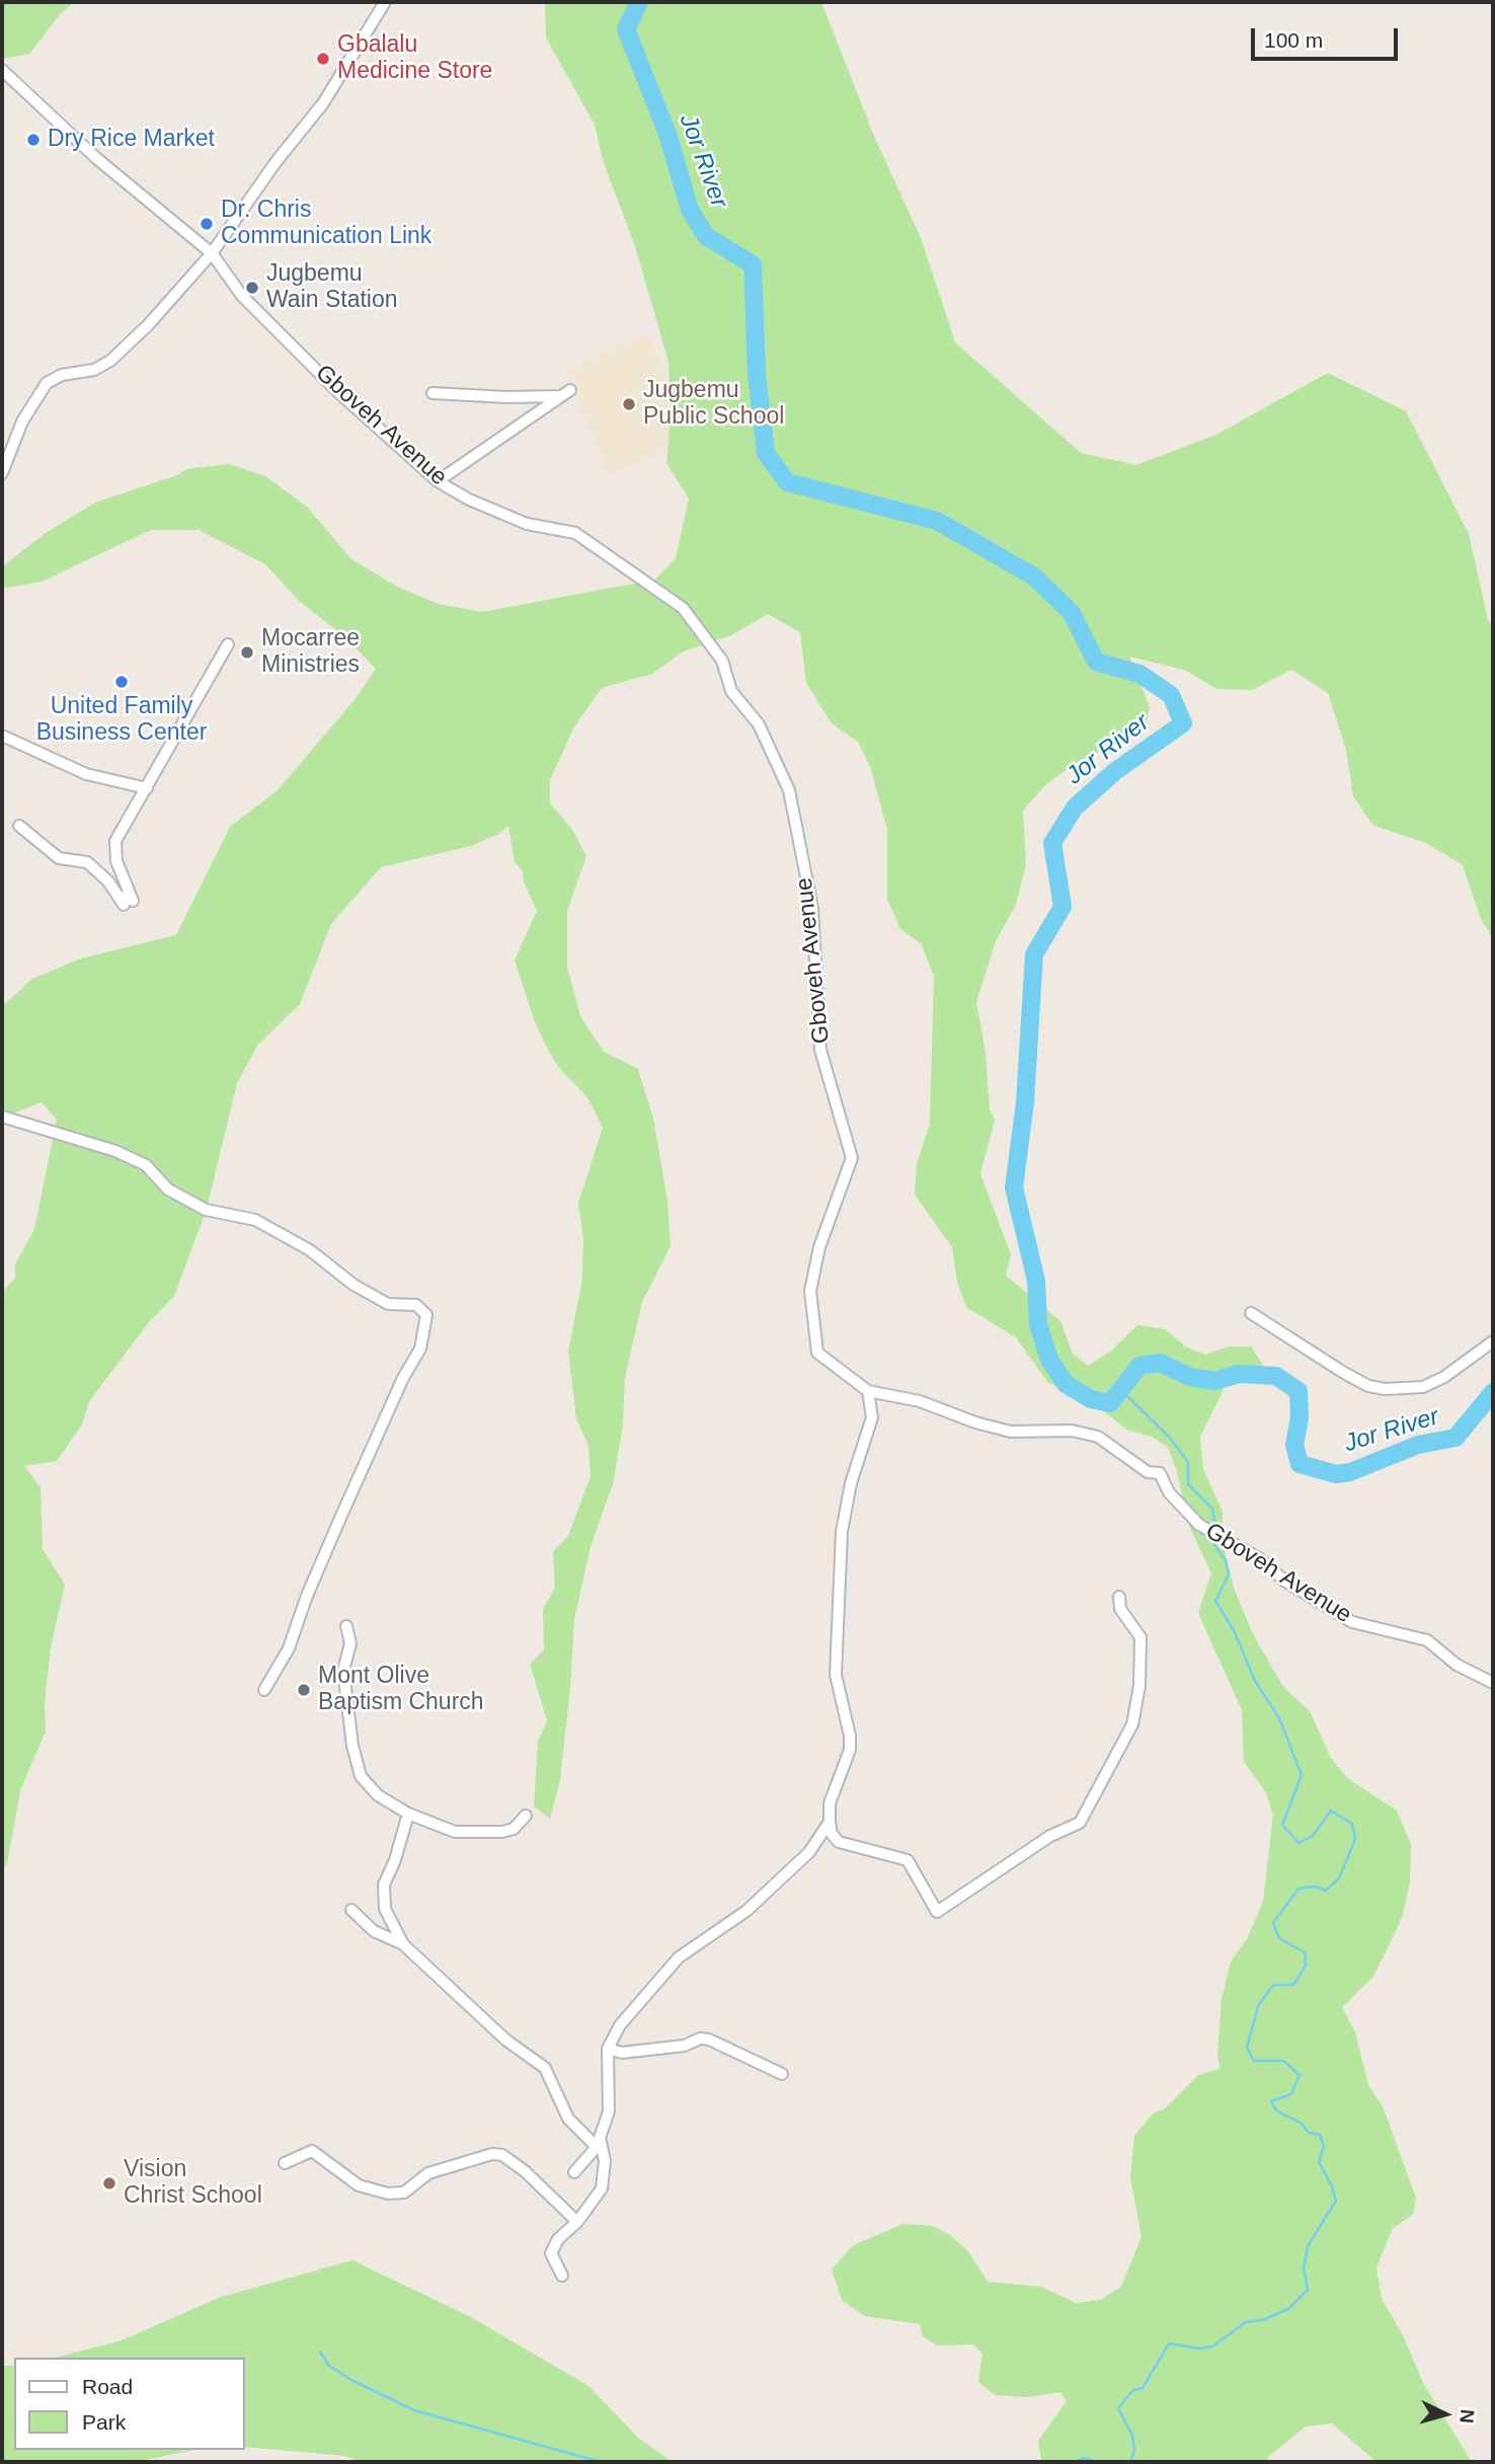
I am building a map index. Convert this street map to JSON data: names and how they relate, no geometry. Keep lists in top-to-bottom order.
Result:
{
  "streets": {
    "street": ["Gboveh Avenue"]
  },
  "water": ["Jor River"],
  "places": [
    "Gbalalu Medicine Store",
    "Dry Rice Market",
    "Dr. Chris Communication Link",
    "Jugbemu Wain Station",
    "Jugbemu Public School",
    "Mocarree Ministries",
    "United Family Business Center",
    "Mont Olive Baptism Church",
    "Vision Christ School"
  ],
  "legend": ["Road", "Park"],
  "scale_bar": "100 m",
  "north": "right"
}
